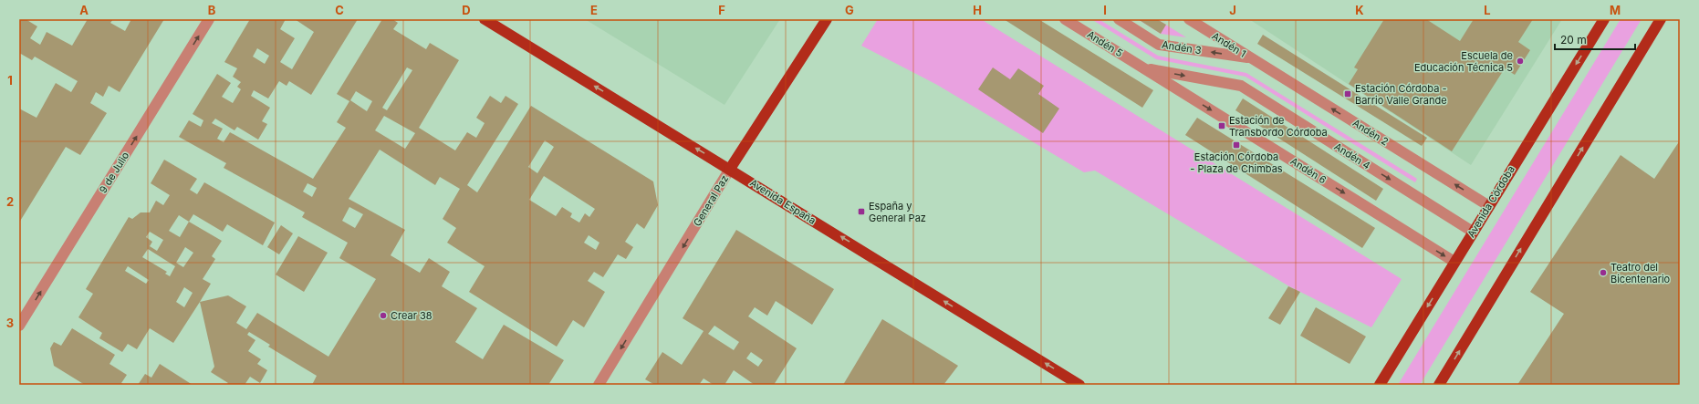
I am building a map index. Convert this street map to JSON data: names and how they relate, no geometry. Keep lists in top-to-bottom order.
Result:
{
  "streets": {
    "main road": ["General Paz", "Avenida España", "Avenida Córdoba"],
    "street": [
      "Andén 5",
      "Andén 1",
      "Andén 3",
      "Andén 2",
      "Andén 4",
      "Andén 6",
      "9 de Julio"
    ]
  },
  "crossings": [
    ["Andén 5", "Andén 4"],
    ["Andén 5", "Andén 6"],
    ["Andén 1", "Andén 3"],
    ["Andén 1", "Andén 2"],
    ["Andén 3", "Andén 2"],
    ["Andén 2", "Avenida Córdoba"],
    ["Andén 4", "Andén 6"],
    ["Andén 4", "Avenida Córdoba"],
    ["Andén 6", "Avenida Córdoba"],
    ["General Paz", "Avenida España"]
  ],
  "one_way": [
    "Andén 3",
    "Andén 2",
    "Andén 4",
    "Andén 6",
    "9 de Julio",
    "General Paz",
    "Avenida España"
  ],
  "places": {
    "other": ["Escuela de Educación Técnica 5", "Teatro del Bicentenario", "Crear 38"],
    "transit": [
      "Estación Córdoba - Barrio Valle Grande",
      "Estación de Transbordo Córdoba",
      "Estación Córdoba - Plaza de Chimbas",
      "España y General Paz"
    ]
  },
  "scale_bar": "20 m",
  "grid": {
    "columns": [
      "A",
      "B",
      "C",
      "D",
      "E",
      "F",
      "G",
      "H",
      "I",
      "J",
      "K",
      "L",
      "M"
    ],
    "rows": ["1", "2", "3"]
  }
}
